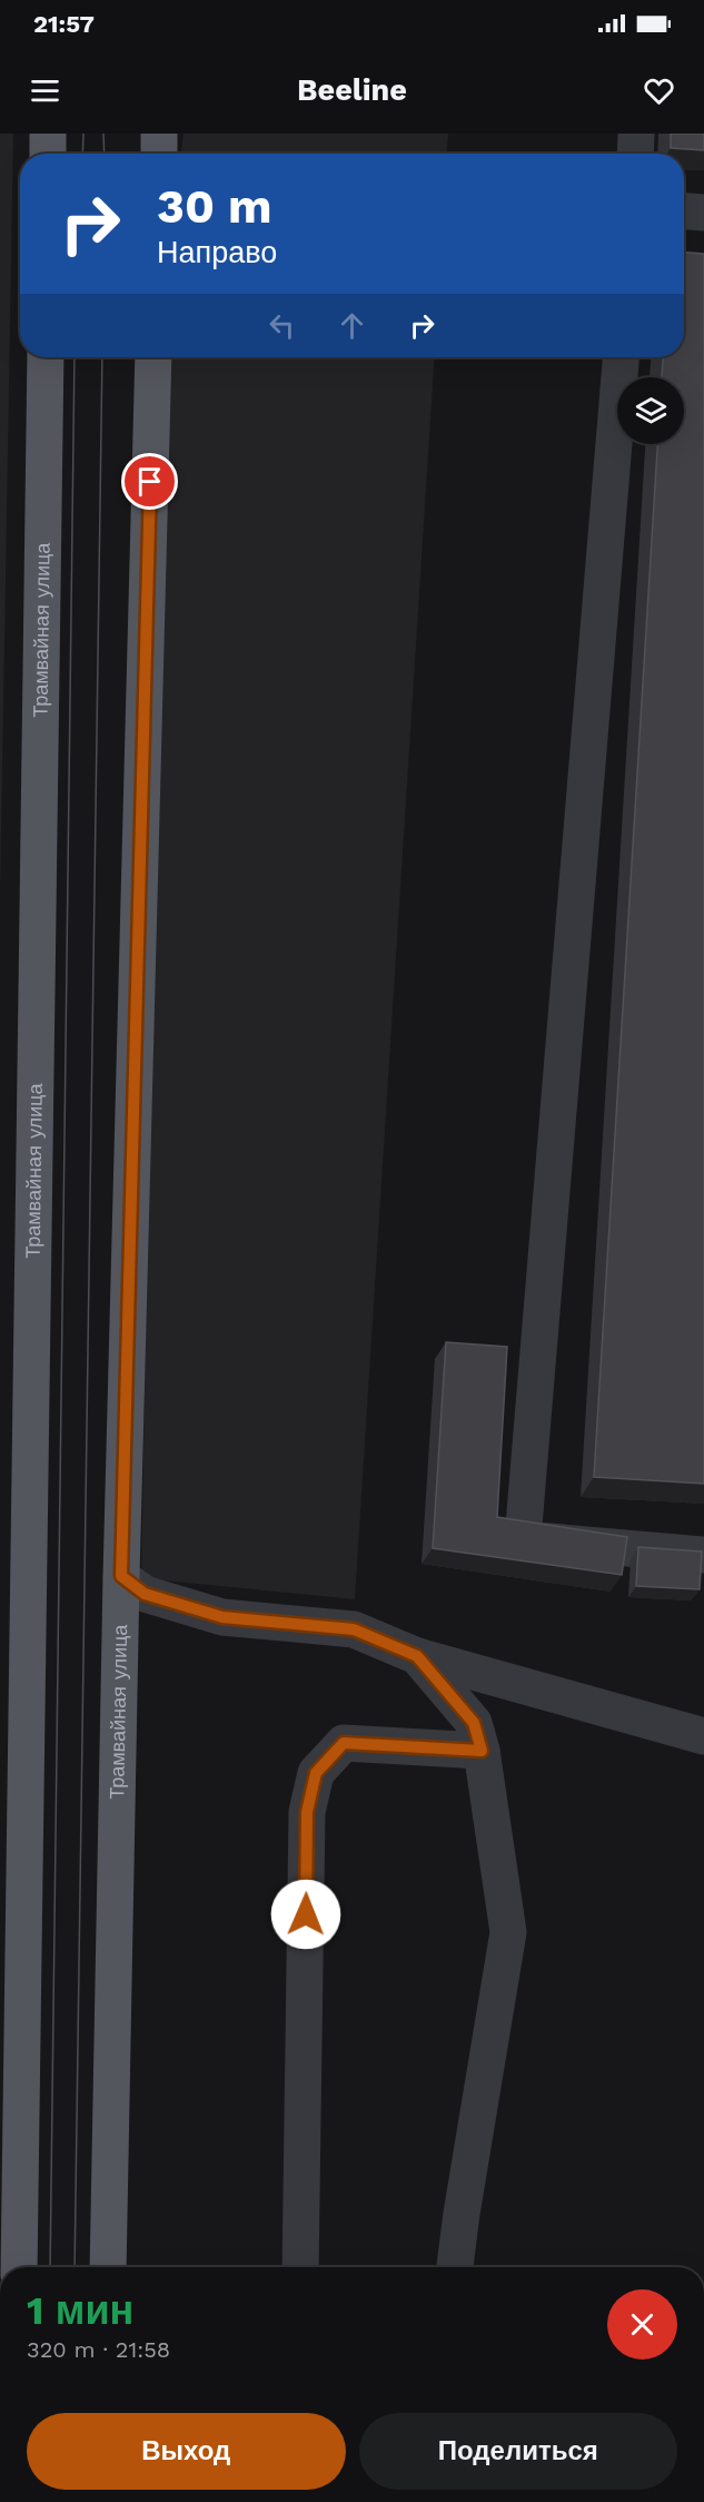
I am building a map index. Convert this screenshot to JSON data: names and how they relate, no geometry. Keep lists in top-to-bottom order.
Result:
{
  "streets": {
    "main road": ["Трамвайная улица"]
  },
  "page": {
    "status": "21:57",
    "header": "Beeline",
    "turn": ["30 m", "Направо"],
    "heading": ["1 мин", "320 m · 21:58"],
    "buttons": ["Выход", "Поделиться"]
  }
}
